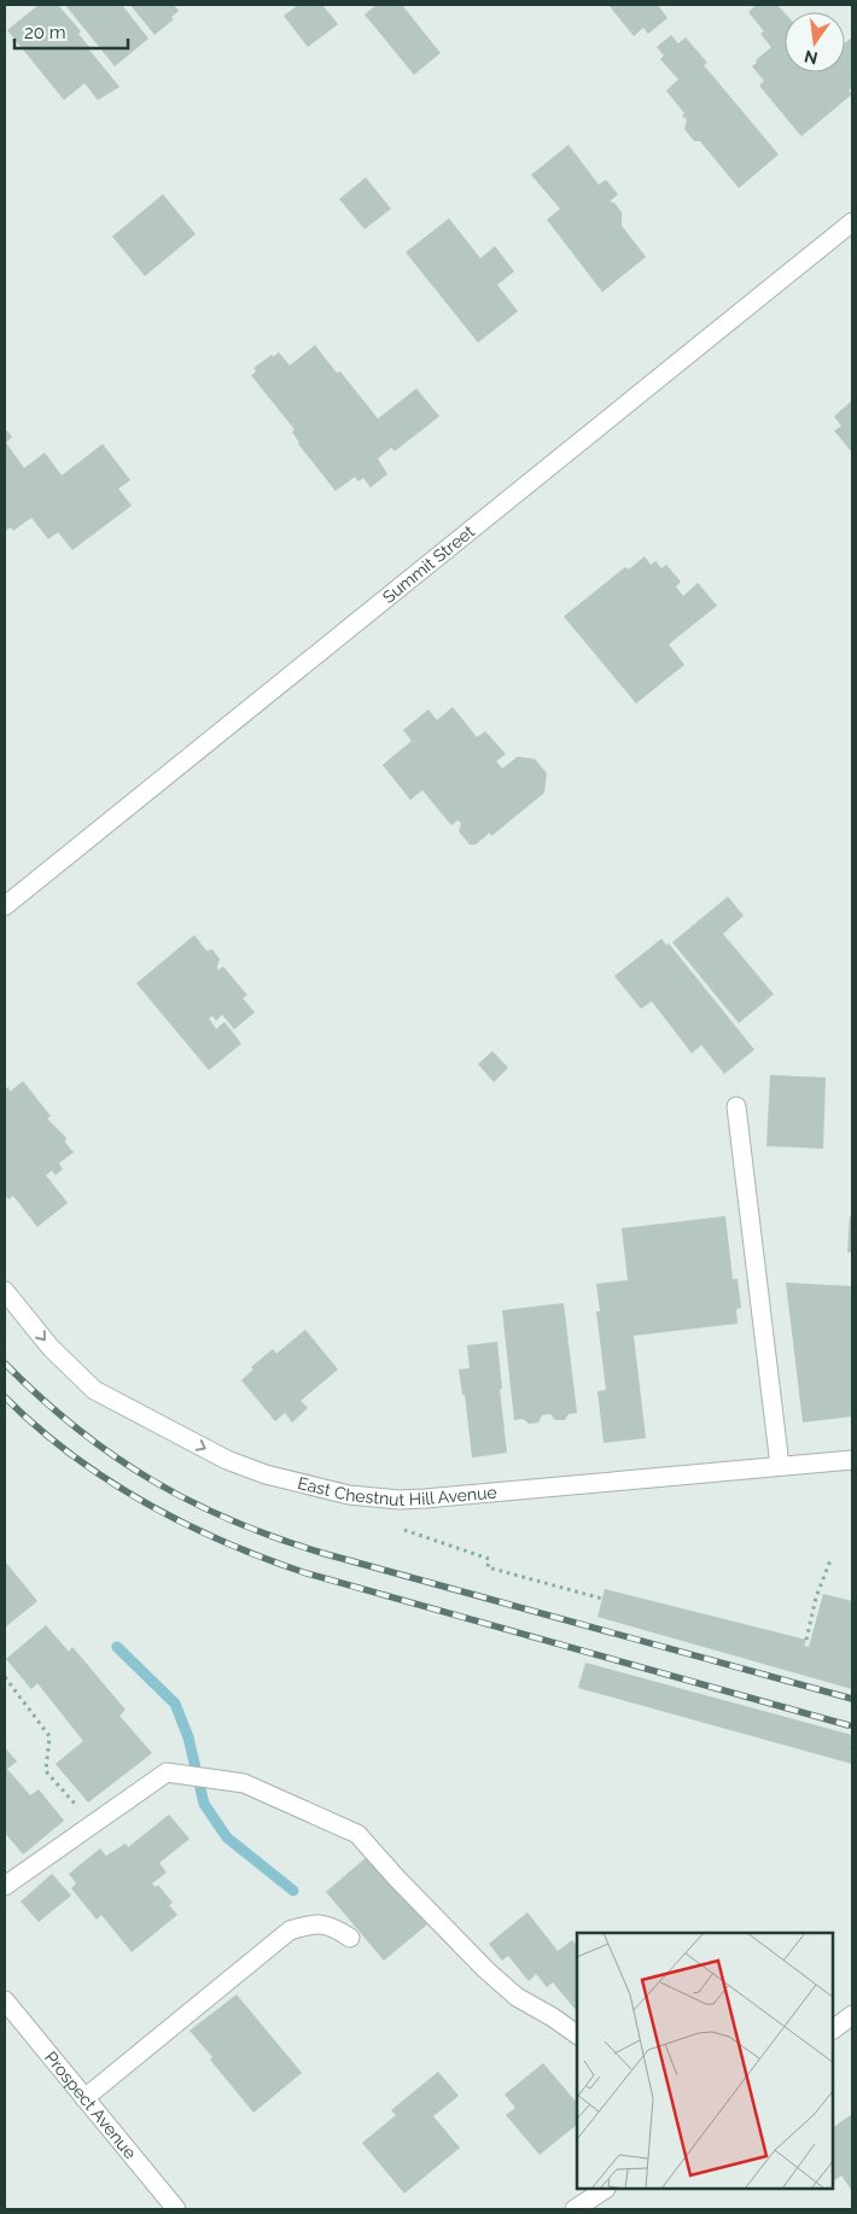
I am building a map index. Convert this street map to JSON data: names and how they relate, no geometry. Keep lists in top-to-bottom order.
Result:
{
  "streets": {
    "street": ["Summit Street", "East Chestnut Hill Avenue", "Prospect Avenue"]
  },
  "one_way": ["East Chestnut Hill Avenue"],
  "scale_bar": "20 m",
  "north": "bottom"
}
